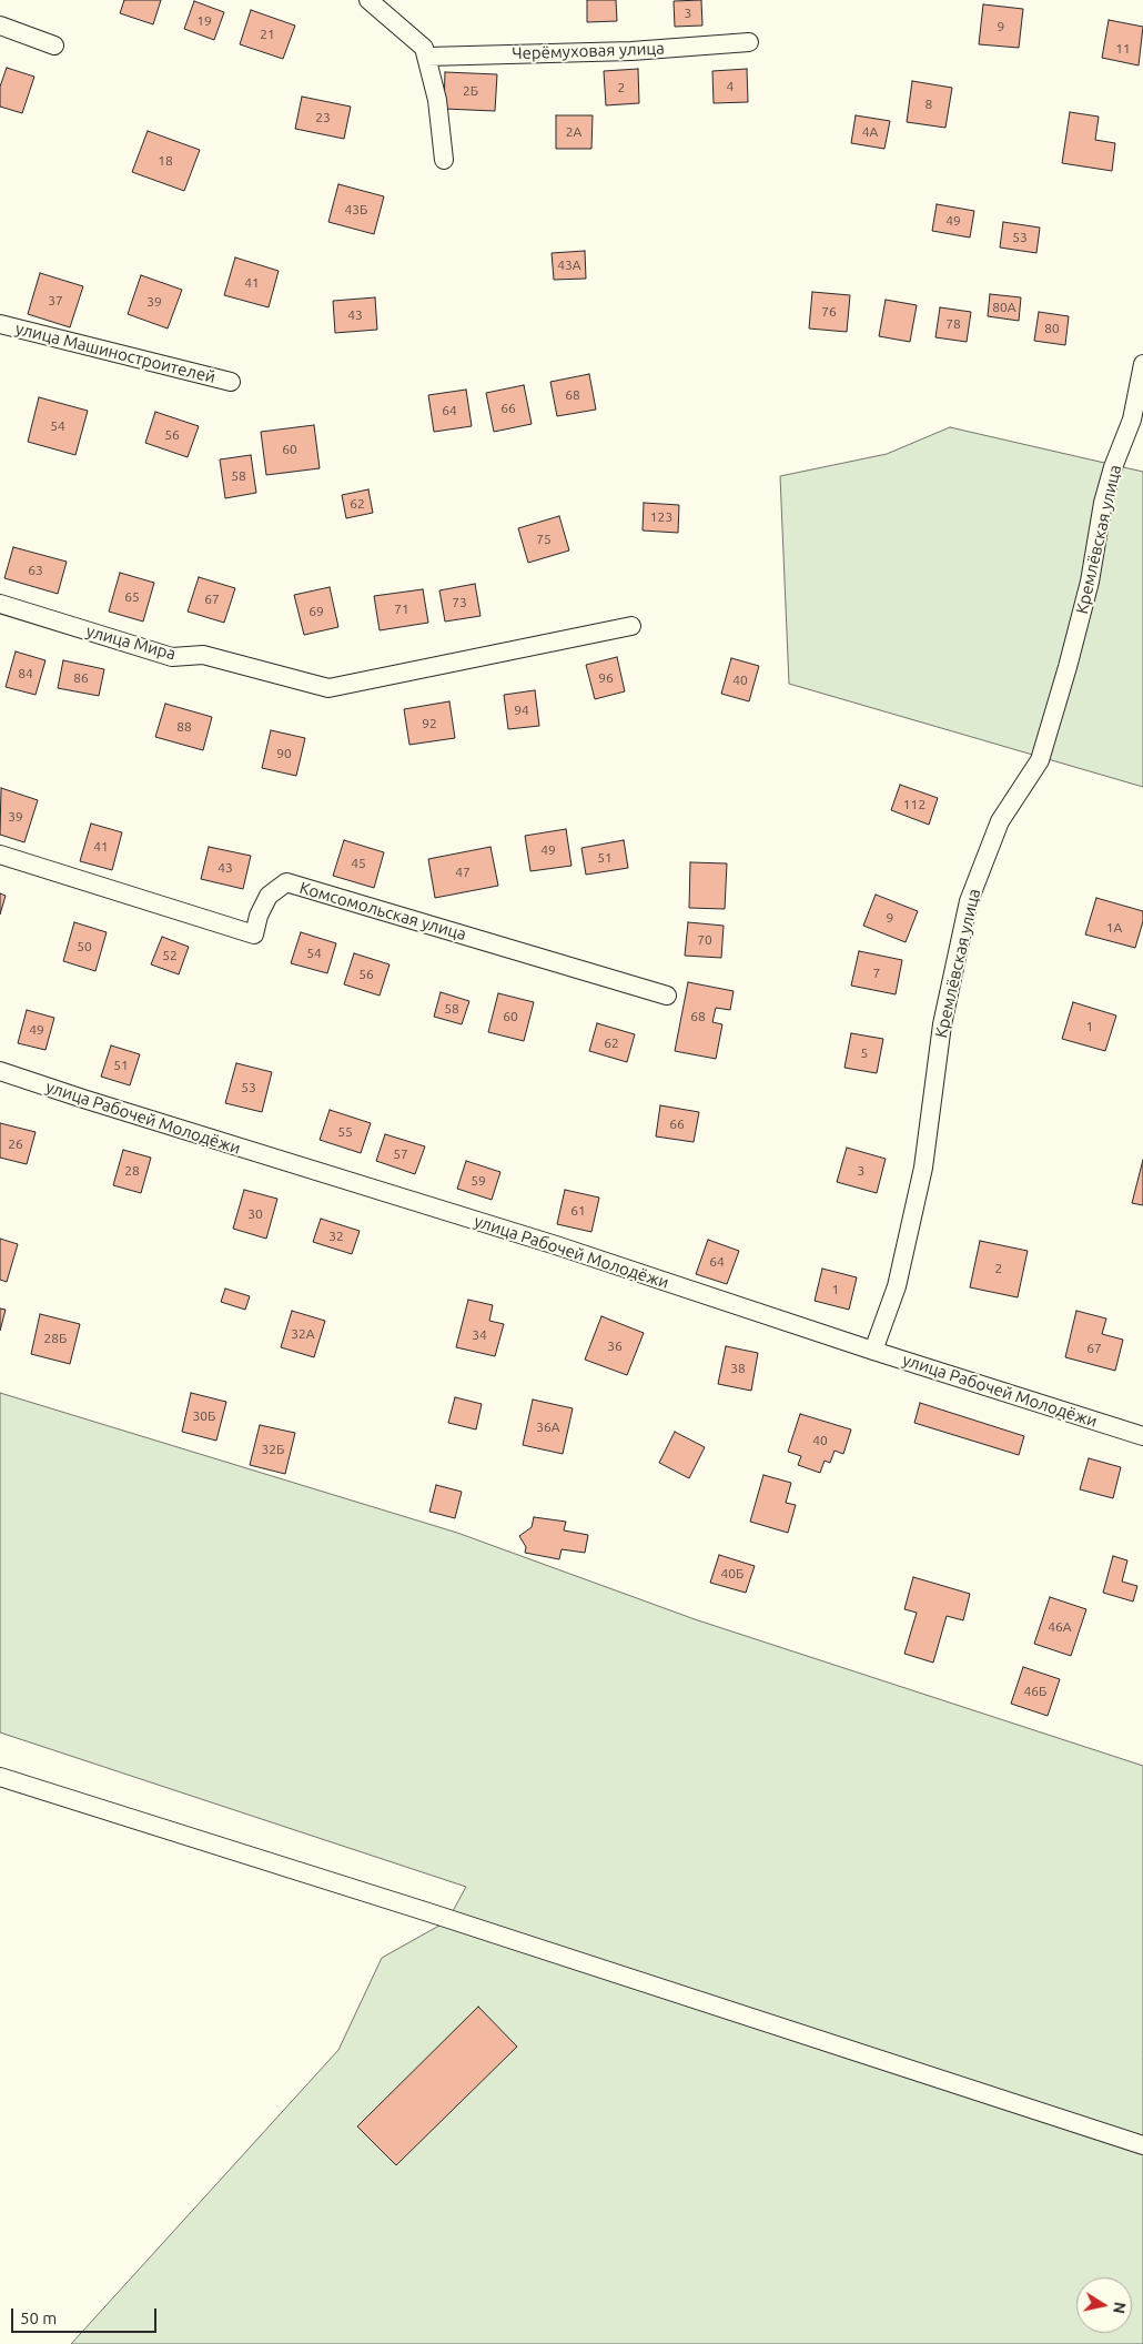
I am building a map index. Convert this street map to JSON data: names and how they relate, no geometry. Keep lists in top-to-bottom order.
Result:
{
  "streets": {
    "street": [
      "Черёмуховая улица",
      "улица Машиностроителей",
      "Кремлёвская улица",
      "улица Мира",
      "Комсомольская улица",
      "улица Рабочей Молодёжи"
    ]
  },
  "crossings": [
    ["Кремлёвская улица", "улица Рабочей Молодёжи"]
  ],
  "house_numbers": [
    "3",
    "19",
    "9",
    "21",
    "11",
    "4",
    "2",
    "2Б",
    "8",
    "23",
    "2А",
    "4А",
    "18",
    "43Б",
    "49",
    "53",
    "43А",
    "41",
    "37",
    "39",
    "80А",
    "76",
    "43",
    "78",
    "80",
    "68",
    "66",
    "64",
    "54",
    "56",
    "60",
    "58",
    "62",
    "123",
    "75",
    "63",
    "65",
    "67",
    "73",
    "71",
    "69",
    "84",
    "86",
    "96",
    "40",
    "94",
    "92",
    "88",
    "90",
    "112",
    "39",
    "41",
    "49",
    "51",
    "45",
    "43",
    "47",
    "9",
    "1А",
    "70",
    "50",
    "54",
    "52",
    "7",
    "56",
    "58",
    "60",
    "68",
    "1",
    "49",
    "62",
    "5",
    "51",
    "53",
    "66",
    "55",
    "26",
    "57",
    "28",
    "3",
    "59",
    "61",
    "30",
    "32",
    "64",
    "2",
    "1",
    "32А",
    "34",
    "28Б",
    "36",
    "67",
    "38",
    "30Б",
    "36А",
    "40",
    "32Б",
    "40Б",
    "46А",
    "46Б"
  ],
  "scale_bar": "50 m",
  "north": "right"
}
